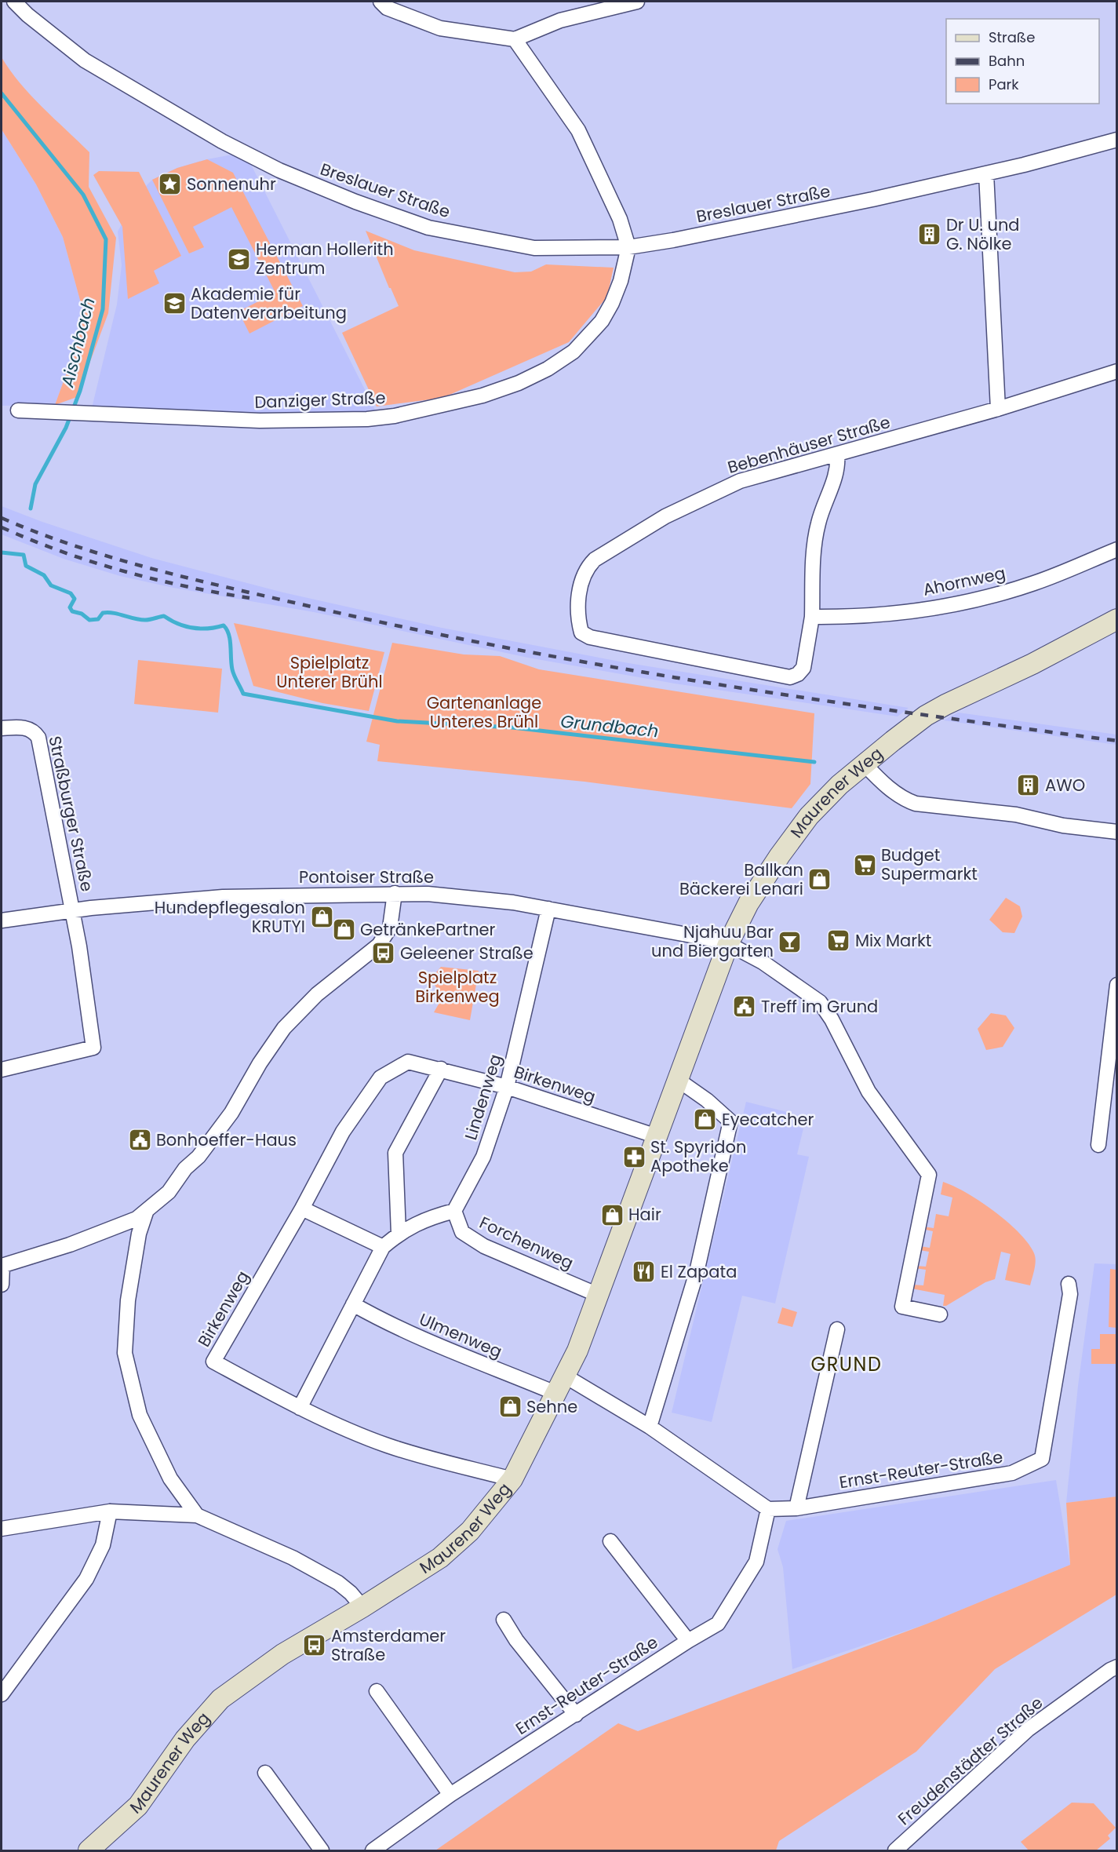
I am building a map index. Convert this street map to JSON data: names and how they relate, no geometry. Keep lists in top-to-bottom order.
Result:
{
  "streets": {
    "street": [
      "Breslauer Straße",
      "Danziger Straße",
      "Bebenhäuser Straße",
      "Ahornweg",
      "Maurener Weg",
      "Straßburger Straße",
      "Pontoiser Straße",
      "Birkenweg",
      "Lindenweg",
      "Forchenweg",
      "Ulmenweg",
      "Ernst-Reuter-Straße",
      "Freudenstädter Straße"
    ]
  },
  "crossings": [
    ["Breslauer Straße", "Danziger Straße"],
    ["Bebenhäuser Straße", "Ahornweg"],
    ["Maurener Weg", "Pontoiser Straße"],
    ["Maurener Weg", "Birkenweg"],
    ["Maurener Weg", "Forchenweg"],
    ["Maurener Weg", "Ulmenweg"],
    ["Straßburger Straße", "Pontoiser Straße"],
    ["Pontoiser Straße", "Lindenweg"],
    ["Birkenweg", "Lindenweg"],
    ["Lindenweg", "Forchenweg"]
  ],
  "districts": ["GRUND"],
  "water": ["Aischbach", "Grundbach"],
  "parks": ["Spielplatz Unterer Brühl", "Gartenanlage Unteres Brühl", "Spielplatz Birkenweg"],
  "places": {
    "place": ["Sonnenuhr"],
    "building": ["Dr U. und G. Nölke", "AWO"],
    "school or university": ["Herman Hollerith Zentrum", "Akademie für Datenverarbeitung"],
    "supermarket": ["Budget Supermarkt", "Mix Markt"],
    "shop": [
      "Ballkan Bäckerei Lenari",
      "Hundepflegesalon KRUTYI",
      "GetränkePartner",
      "Eyecatcher",
      "Hair",
      "Sehne"
    ],
    "bar": ["Njahuu Bar und Biergarten"],
    "bus stop": ["Geleener Straße", "Amsterdamer Straße"],
    "public building": ["Treff im Grund", "Bonhoeffer-Haus"],
    "pharmacy": ["St. Spyridon Apotheke"],
    "restaurant": ["El Zapata"]
  },
  "legend": ["Straße", "Bahn", "Park"]
}
